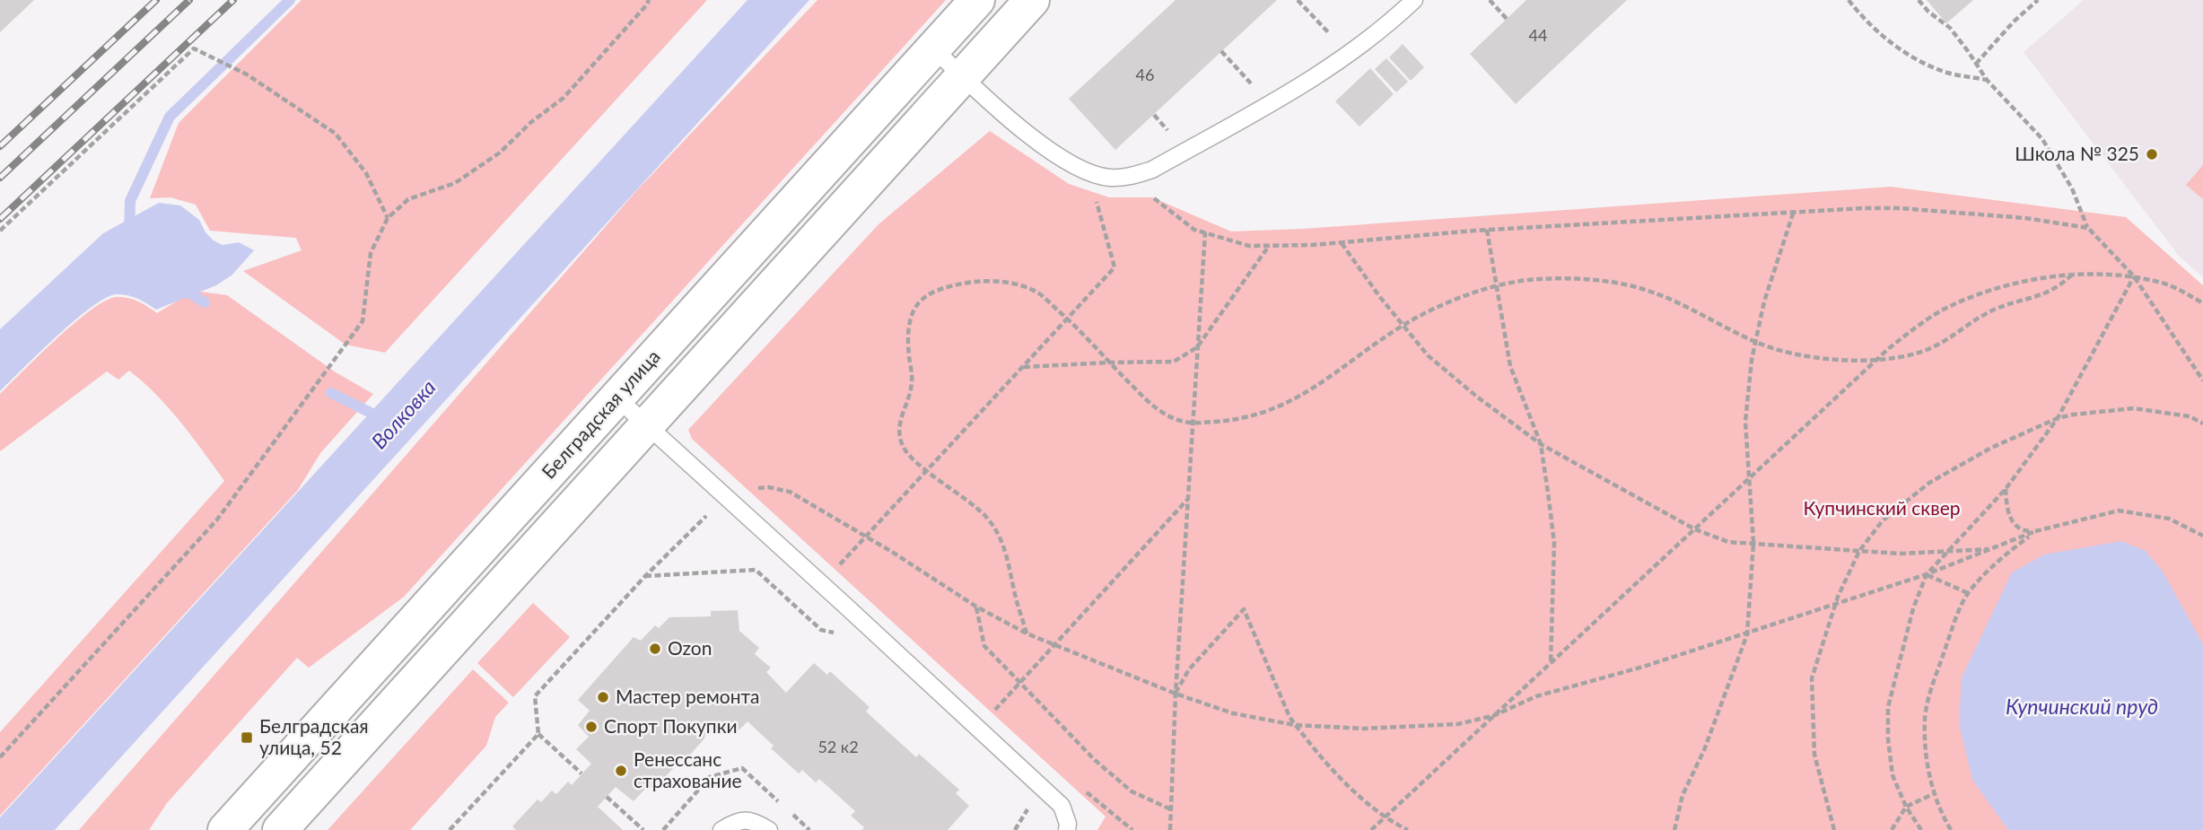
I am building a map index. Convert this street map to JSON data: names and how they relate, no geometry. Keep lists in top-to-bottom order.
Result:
{
  "streets": {
    "street": ["Белградская улица"]
  },
  "water": ["Волковка", "Купчинский пруд"],
  "parks": ["Купчинский сквер"],
  "places": {
    "other": [
      "Школа № 325",
      "Ozon",
      "Мастер ремонта",
      "Спорт Покупки",
      "Ренессанс страхование"
    ],
    "transit": ["Белградская улица, 52"]
  },
  "house_numbers": ["44", "46", "52 к2"]
}
